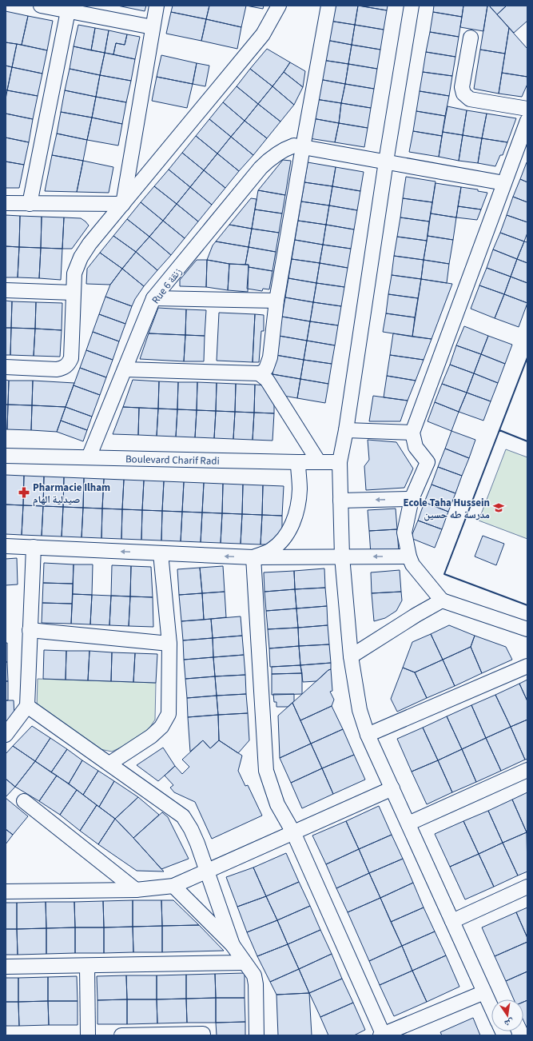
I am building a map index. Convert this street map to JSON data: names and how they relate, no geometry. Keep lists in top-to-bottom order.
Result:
{
  "streets": {
    "street": ["Rue 6 زنقة", "Boulevard Charif Radi"]
  },
  "crossings": [
    ["Rue 6 زنقة", "Boulevard Charif Radi"]
  ],
  "places": {
    "pharmacy": ["Pharmacie Ilham صيدلية الهام"],
    "school or university": ["Ecole Taha Hussein مدرسة طه حسين"]
  },
  "north": "bottom"
}
